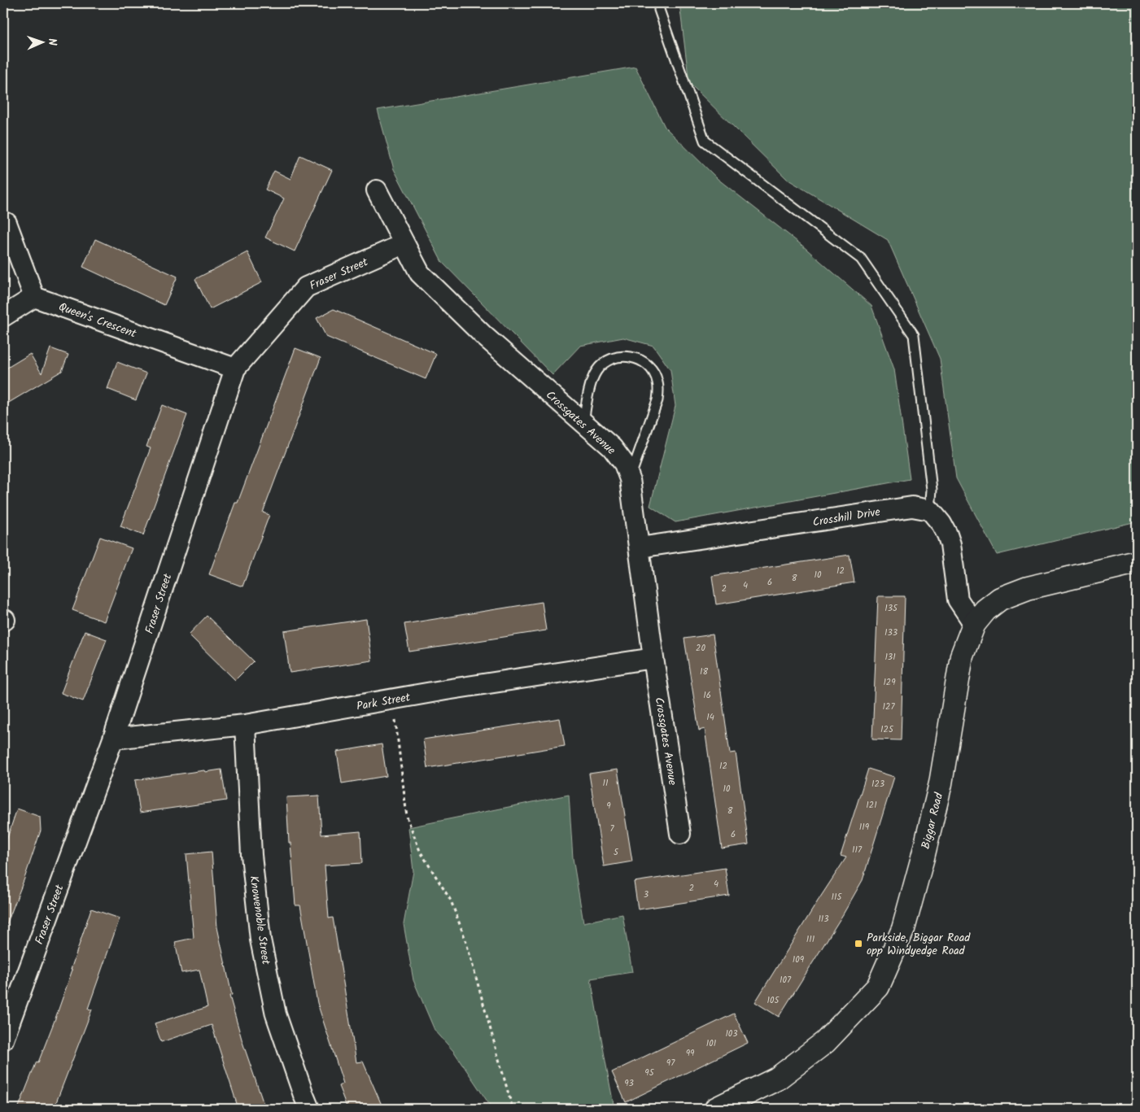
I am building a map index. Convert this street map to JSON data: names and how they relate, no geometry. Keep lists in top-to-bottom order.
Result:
{
  "streets": {
    "street": [
      "Fraser Street",
      "Queen's Crescent",
      "Crossgates Avenue",
      "Crosshill Drive",
      "Park Street",
      "Biggar Road",
      "Knowenoble Street"
    ]
  },
  "crossings": [
    ["Fraser Street", "Queen's Crescent"],
    ["Fraser Street", "Crossgates Avenue"],
    ["Fraser Street", "Park Street"],
    ["Crossgates Avenue", "Crosshill Drive"],
    ["Crossgates Avenue", "Park Street"],
    ["Park Street", "Knowenoble Street"]
  ],
  "places": {
    "transit": ["Parkside, Biggar Road opp Windyedge Road"]
  },
  "house_numbers": [
    "12",
    "10",
    "8",
    "6",
    "4",
    "2",
    "135",
    "133",
    "20",
    "131",
    "18",
    "129",
    "16",
    "127",
    "14",
    "125",
    "12",
    "11",
    "123",
    "10",
    "121",
    "9",
    "8",
    "119",
    "7",
    "6",
    "117",
    "5",
    "4",
    "2",
    "3",
    "115",
    "113",
    "111",
    "109",
    "107",
    "105",
    "103",
    "101",
    "99",
    "97",
    "95",
    "93"
  ],
  "north": "right"
}
